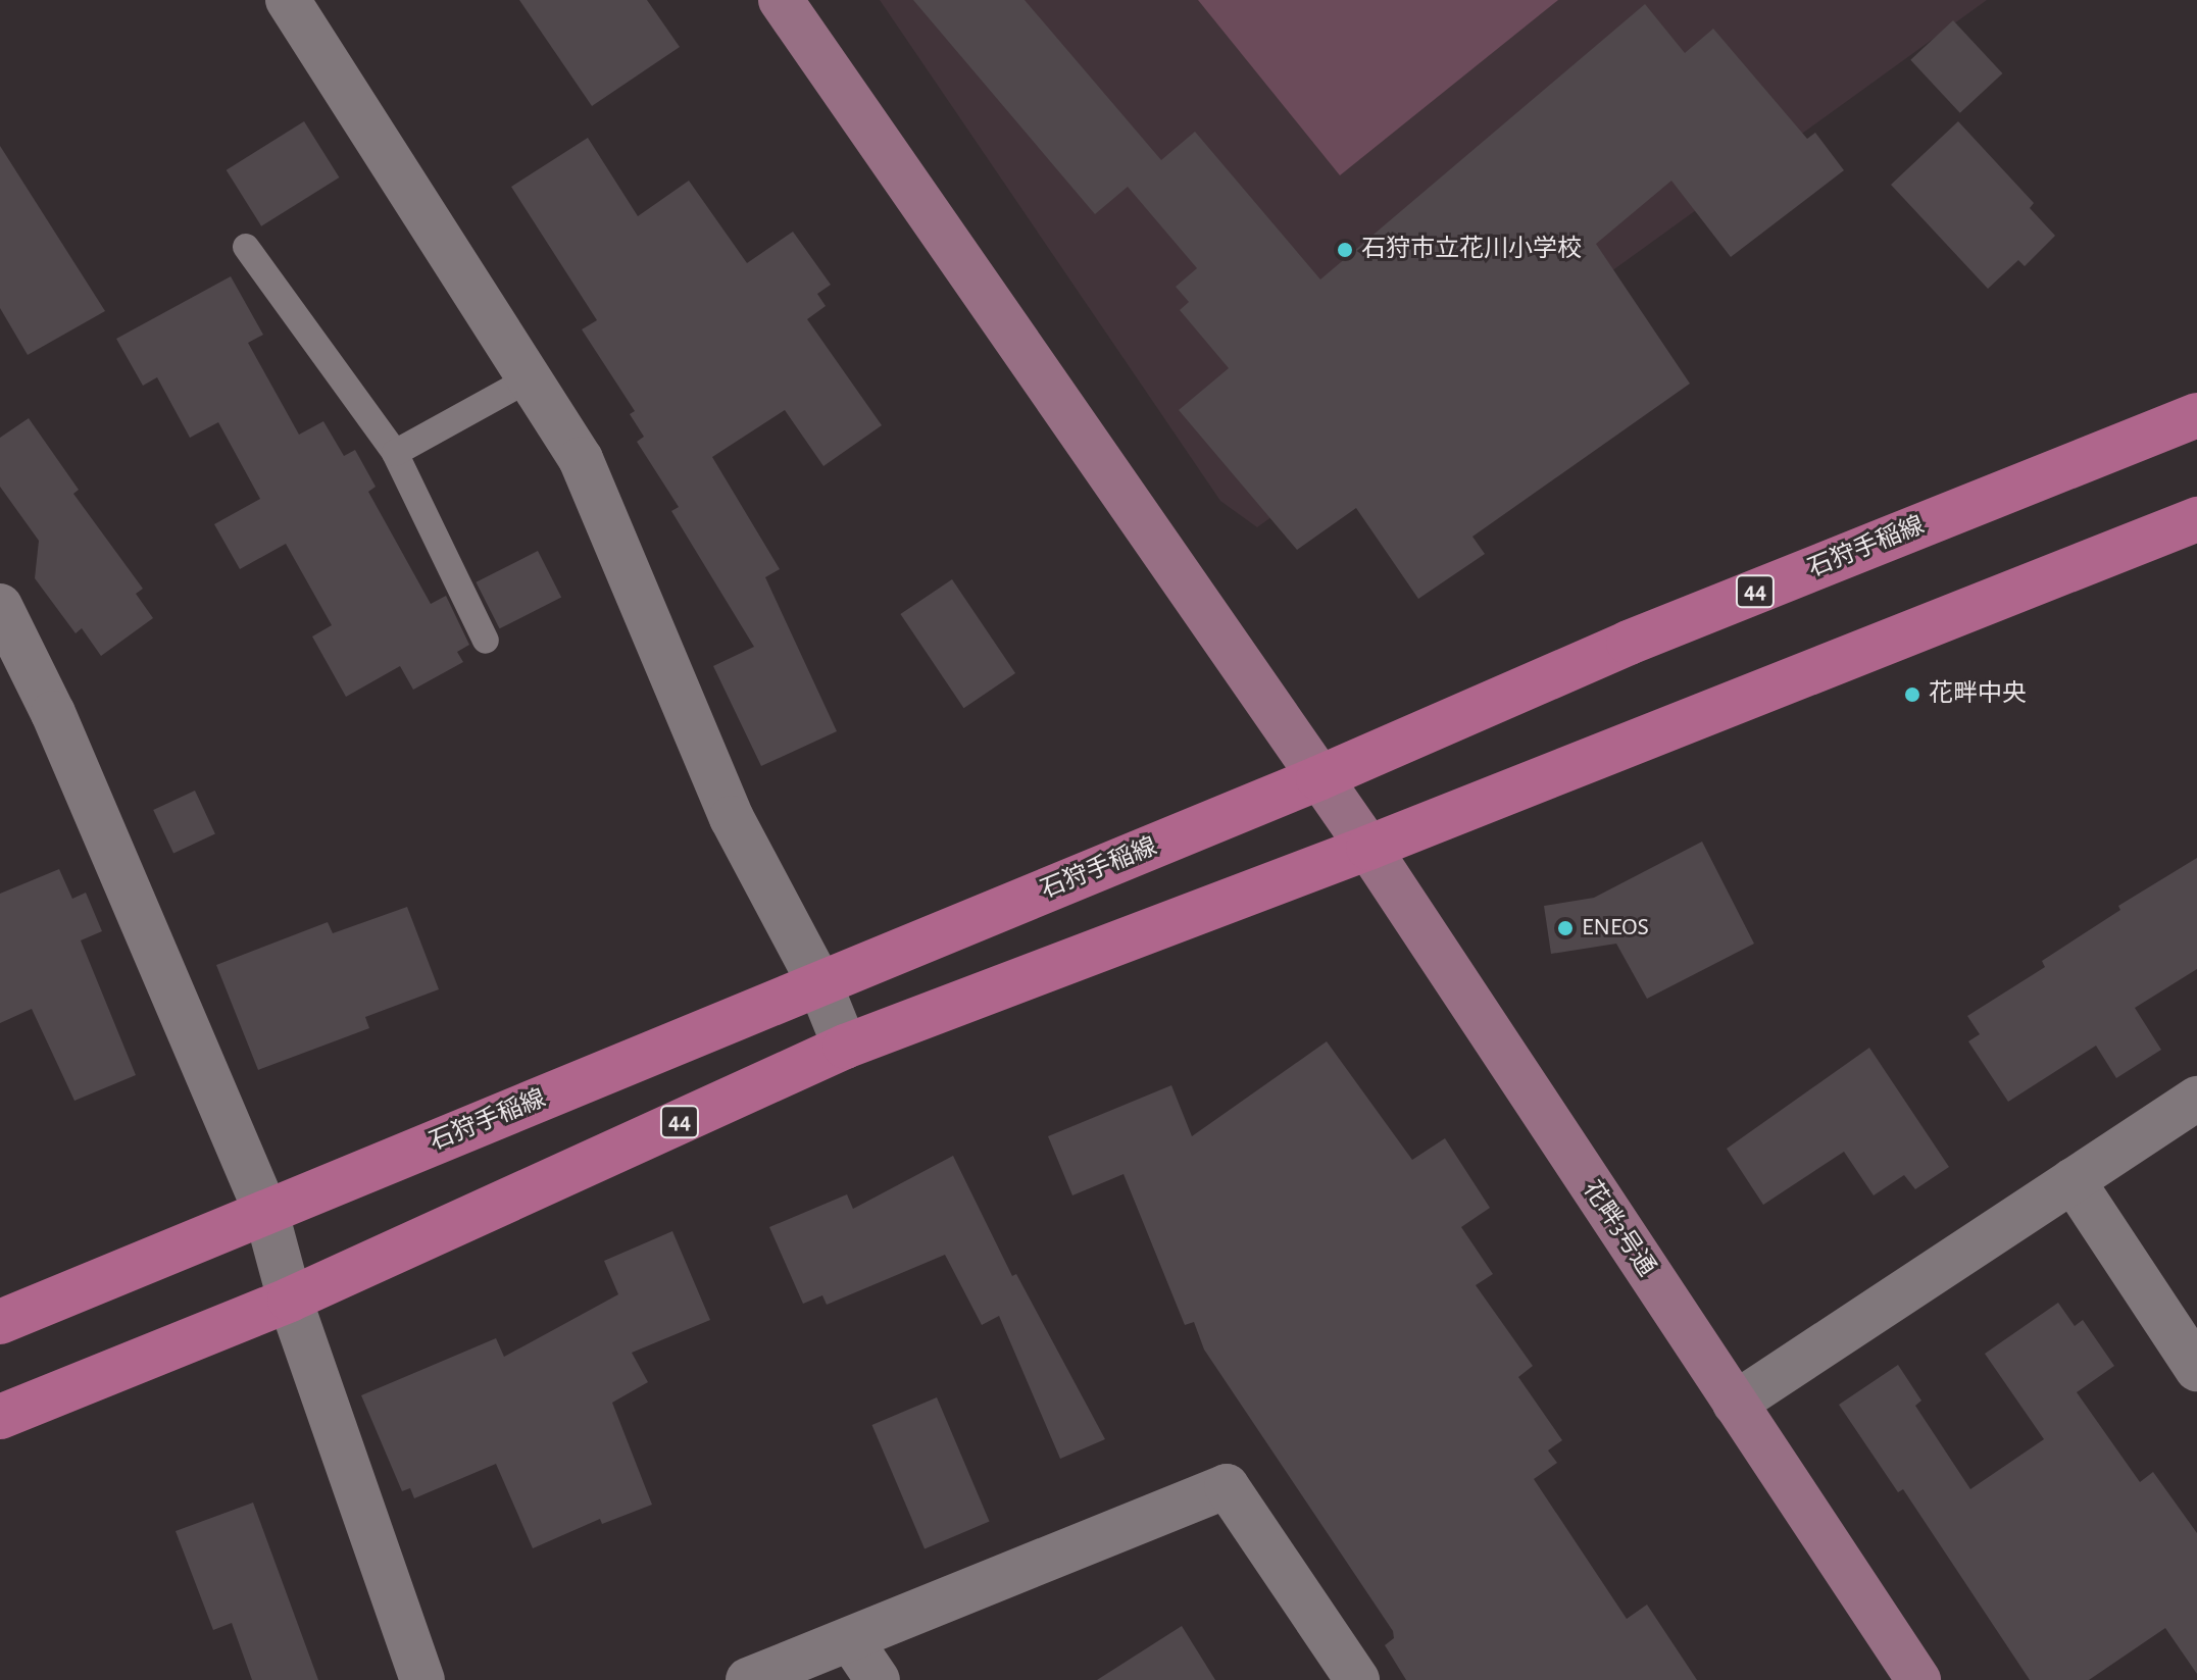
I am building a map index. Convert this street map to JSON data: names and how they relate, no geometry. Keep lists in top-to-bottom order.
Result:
{
  "streets": {
    "main road": ["石狩手稲線", "44"],
    "street": ["花畔3号通"]
  },
  "crossings": [
    ["石狩手稲線", "花畔3号通"],
    ["44", "花畔3号通"]
  ],
  "places": ["石狩市立花川小学校", "花畔中央", "ENEOS"]
}
